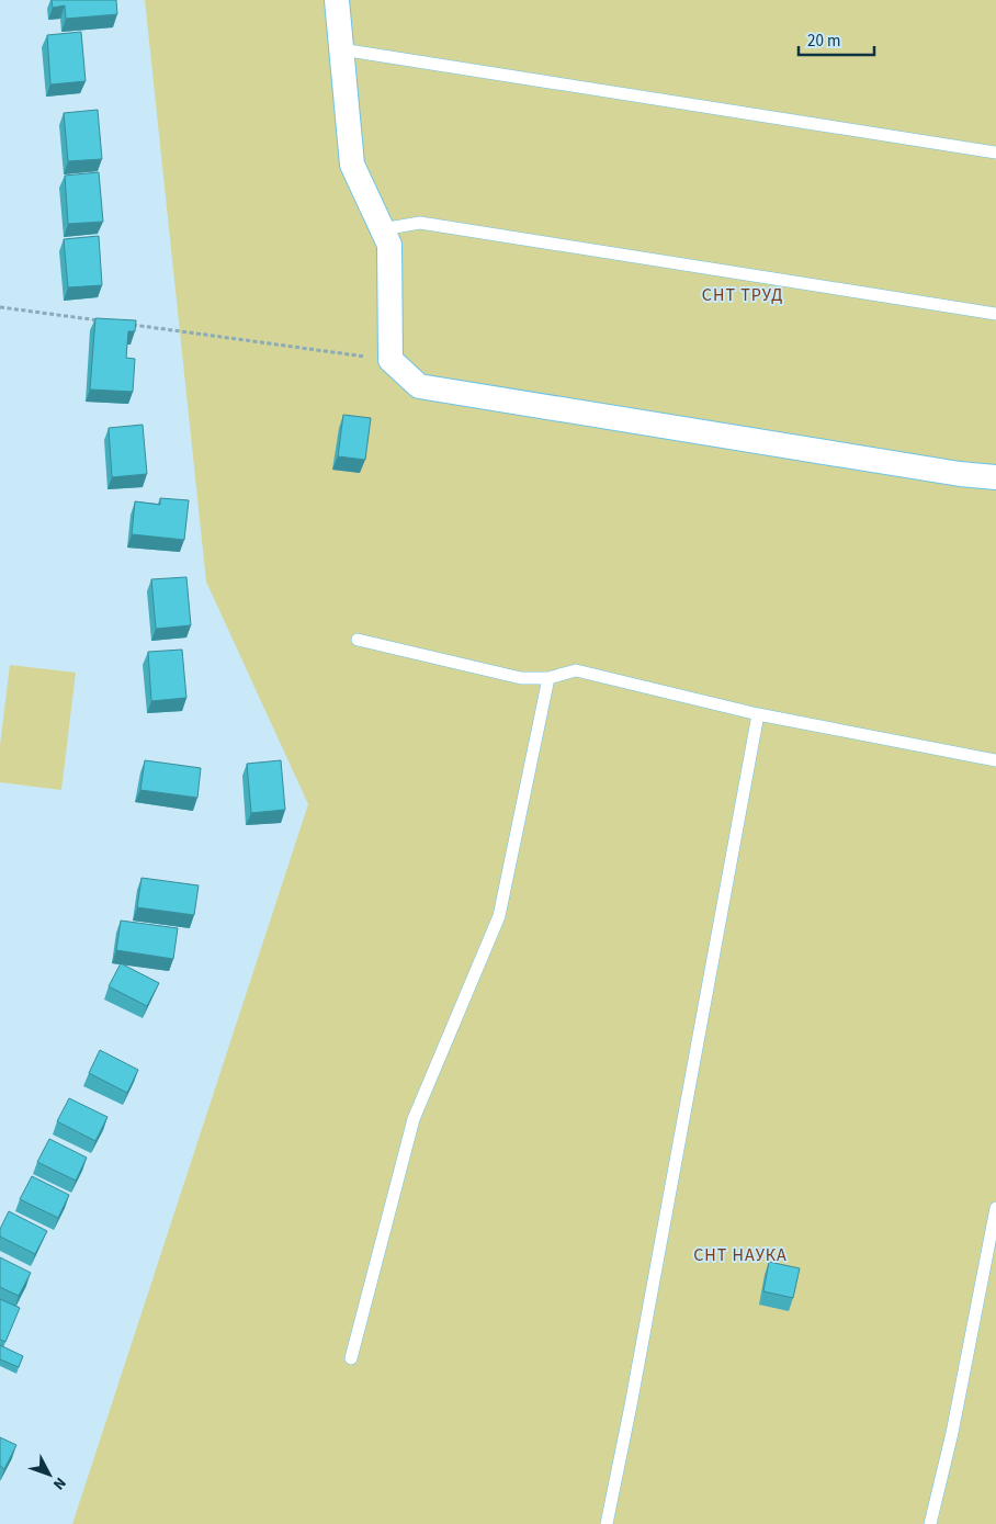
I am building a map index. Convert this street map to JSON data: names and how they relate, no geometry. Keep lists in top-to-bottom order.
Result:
{
  "districts": ["СНТ ТРУД", "СНТ НАУКА"],
  "scale_bar": "20 m",
  "north": "bottom right"
}
